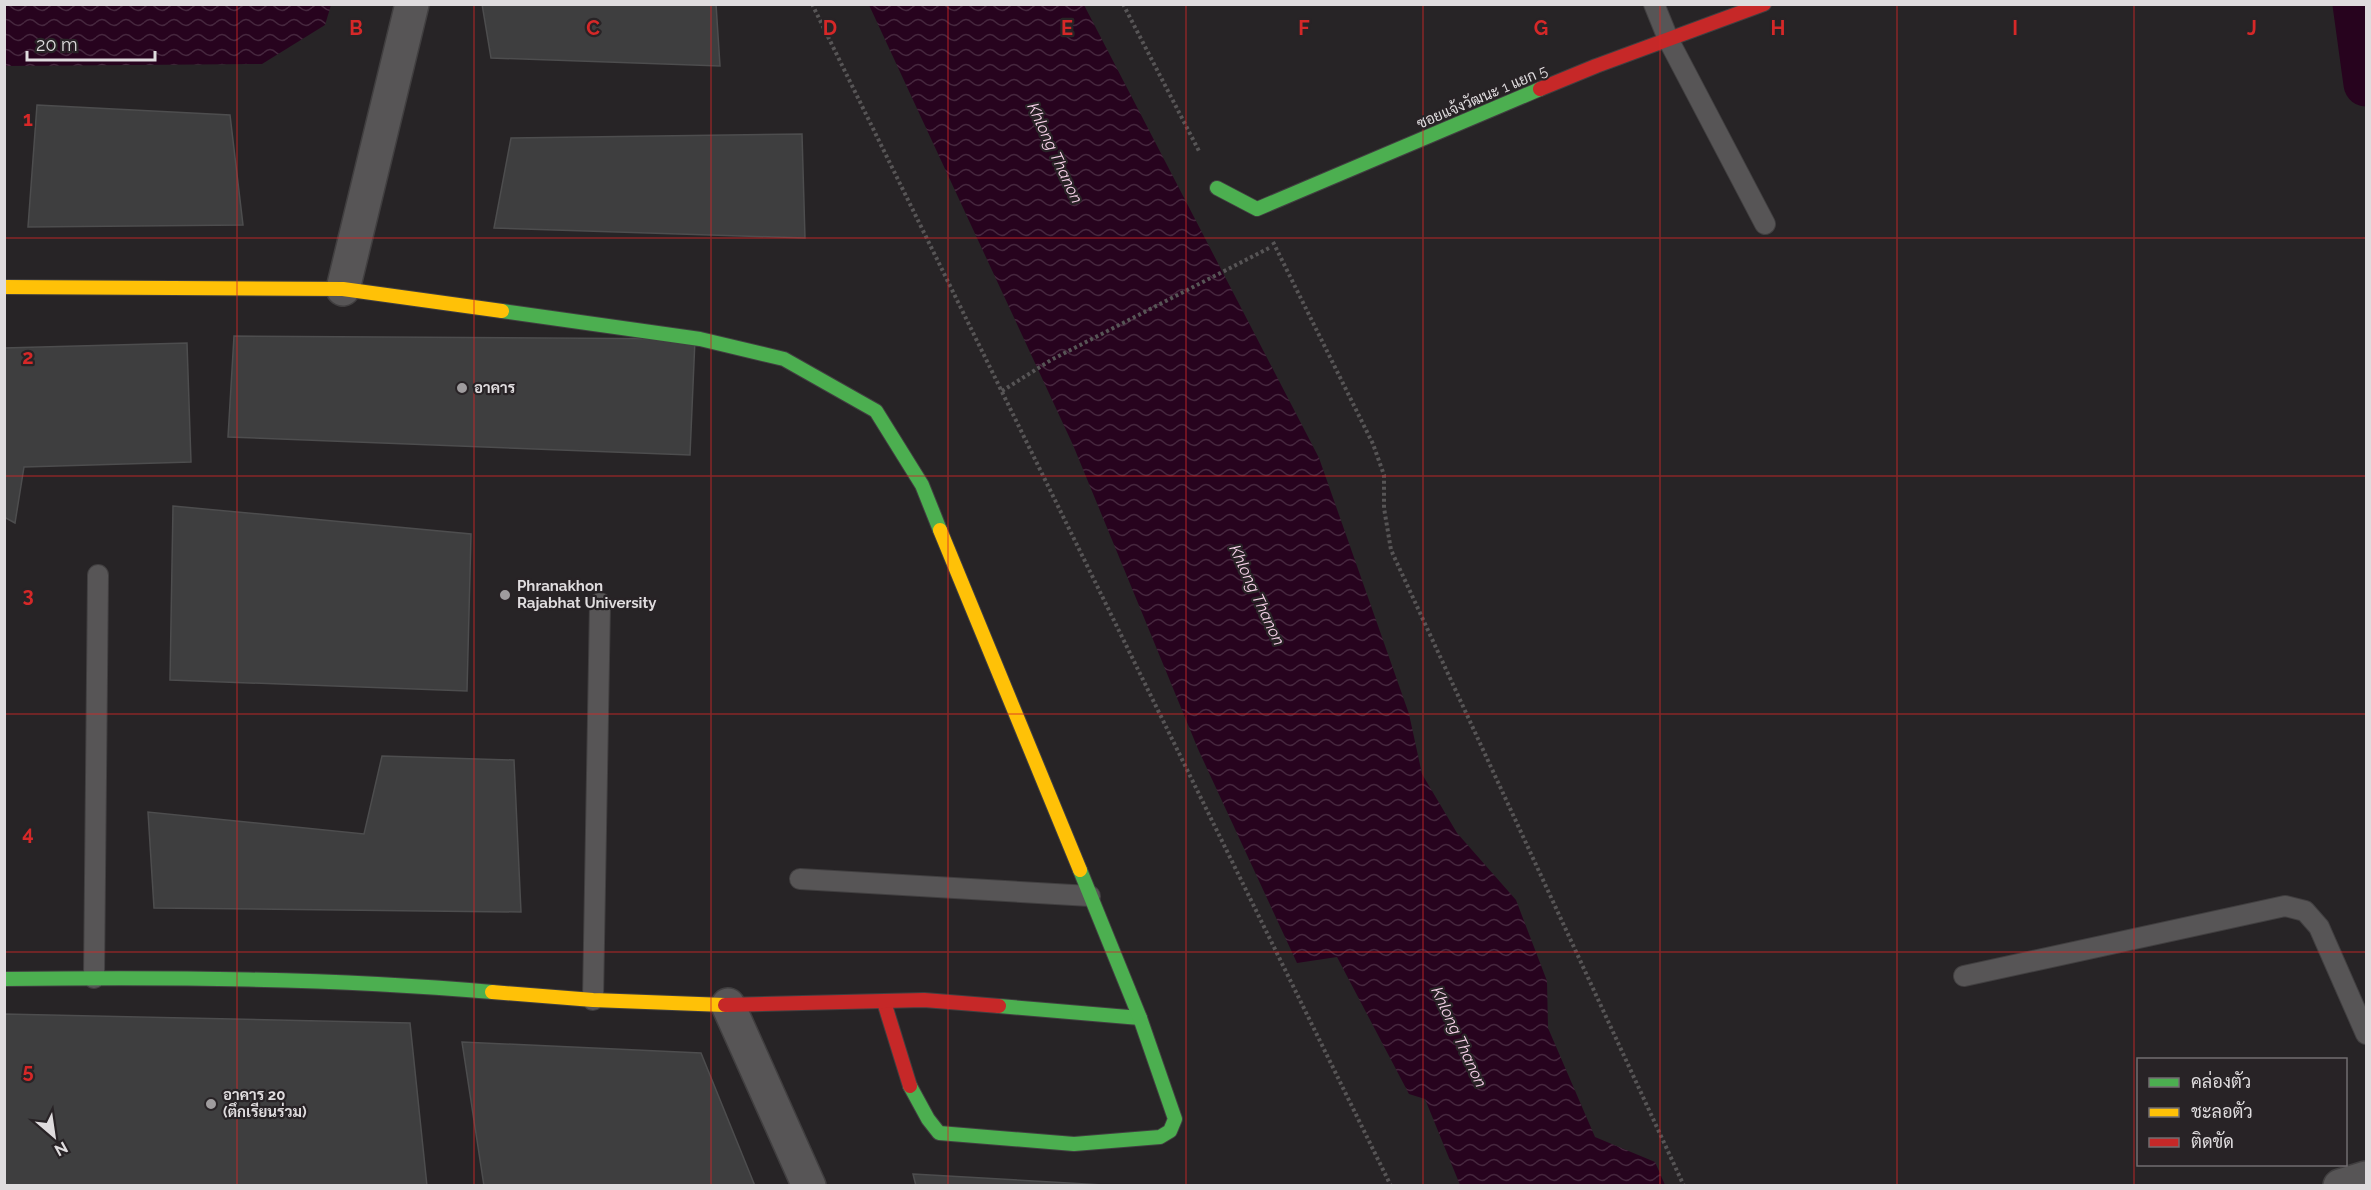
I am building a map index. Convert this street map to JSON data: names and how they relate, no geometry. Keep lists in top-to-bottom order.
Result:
{
  "streets": {
    "street": ["ซอยแจ้งวัฒนะ 1 แยก 5"]
  },
  "water": ["Khlong Thanon"],
  "places": ["อาคาร", "Phranakhon Rajabhat University", "อาคาร 20 (ตึกเรียนร่วม)"],
  "legend": ["คล่องตัว", "ชะลอตัว", "ติดขัด"],
  "scale_bar": "20 m",
  "north": "bottom right",
  "grid": {
    "columns": [
      "B",
      "C",
      "D",
      "E",
      "F",
      "G",
      "H",
      "I",
      "J"
    ],
    "rows": [
      "1",
      "2",
      "3",
      "4",
      "5"
    ]
  }
}
